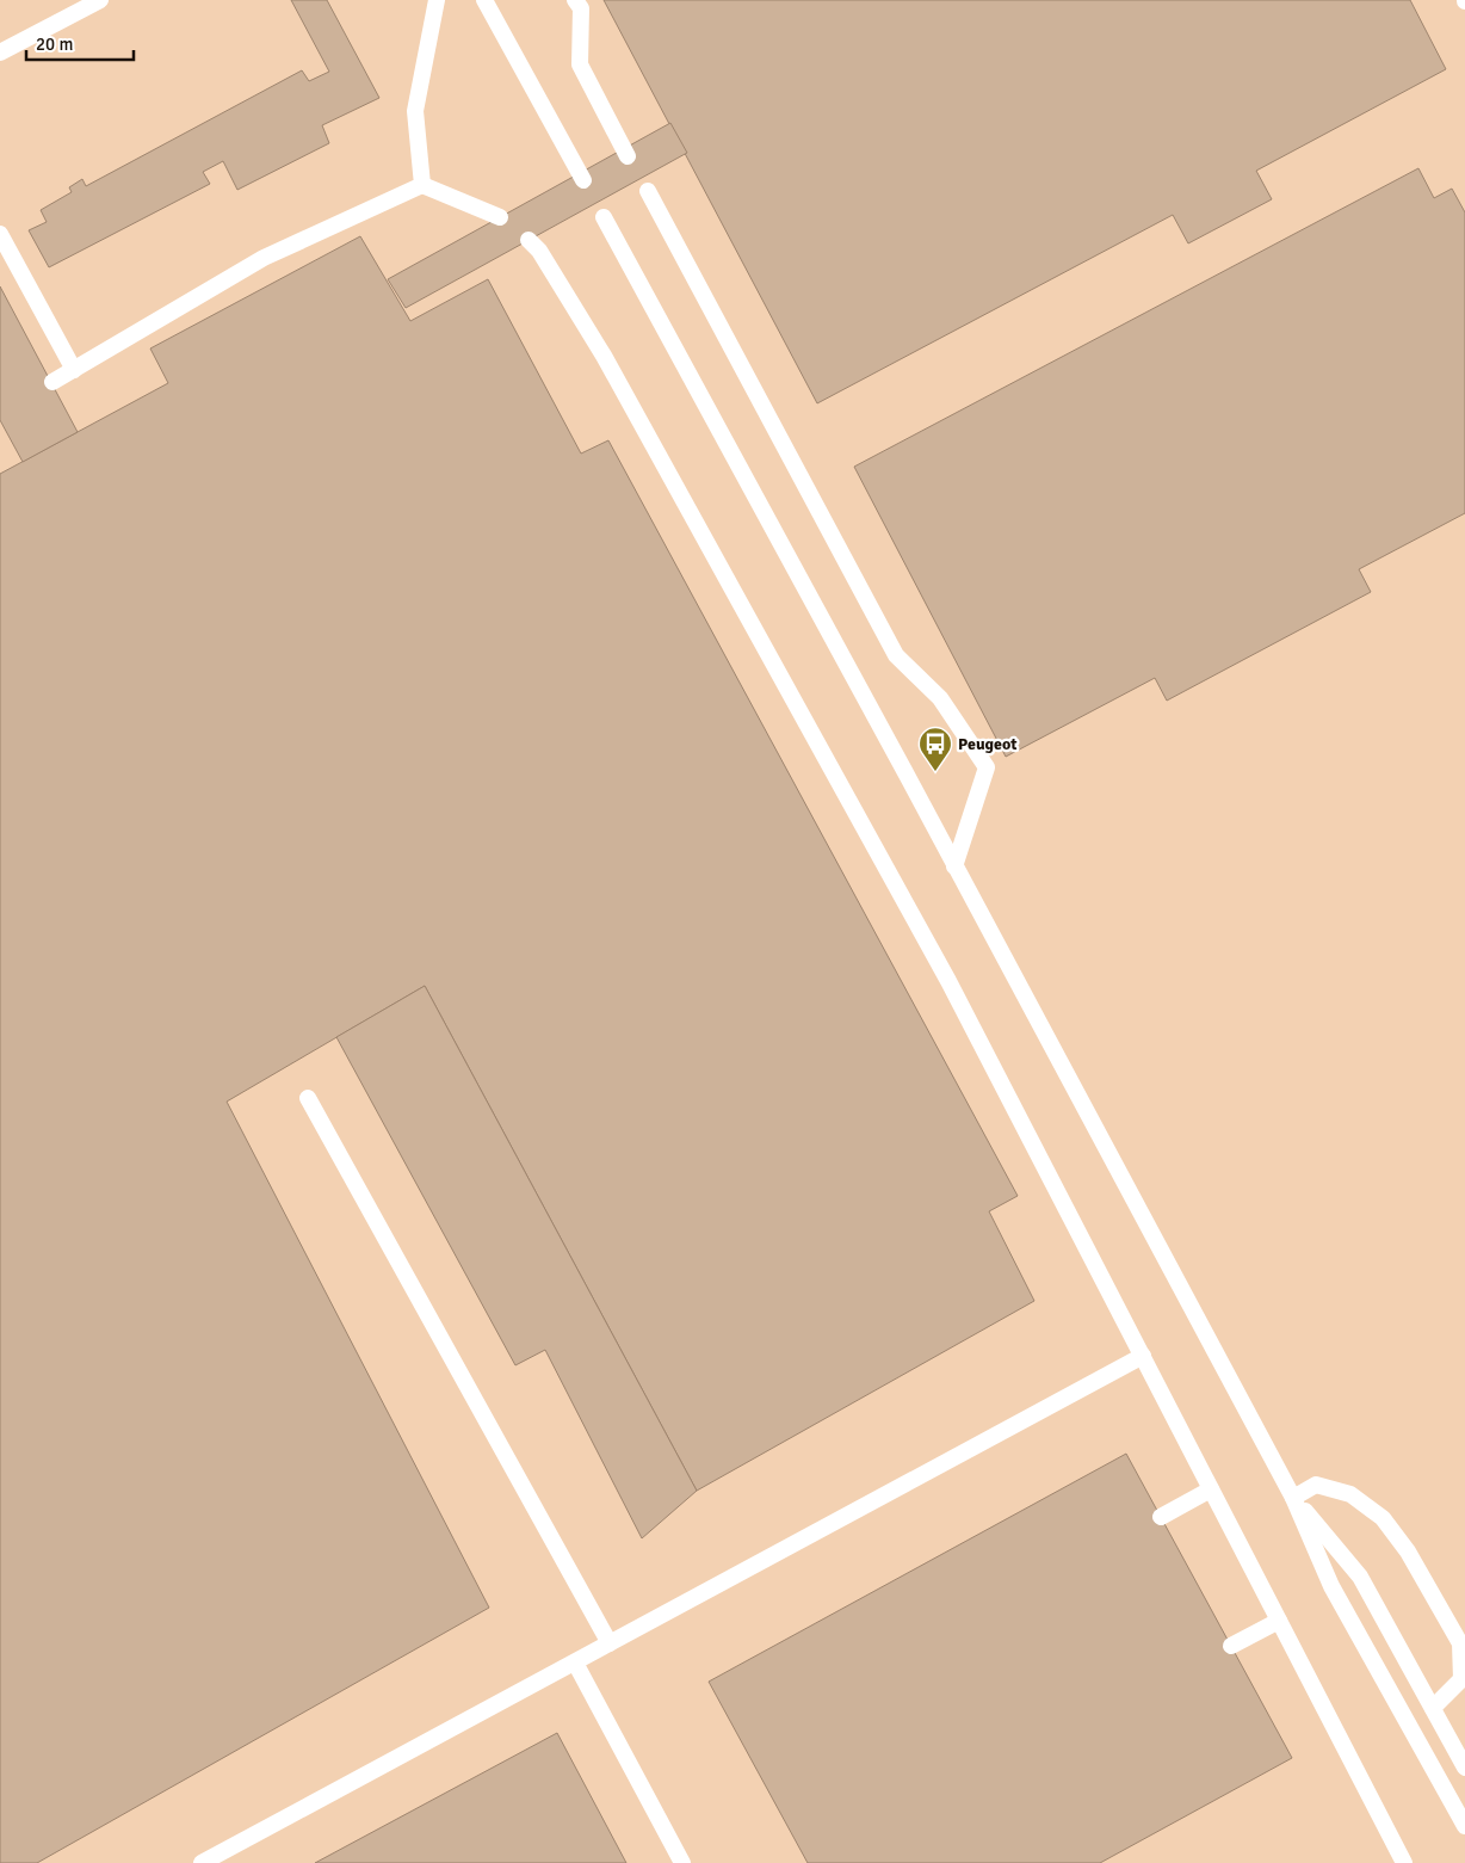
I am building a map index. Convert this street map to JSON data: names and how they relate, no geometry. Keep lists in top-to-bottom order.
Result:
{
  "places": {
    "bus stop": ["Peugeot"]
  },
  "scale_bar": "20 m"
}
